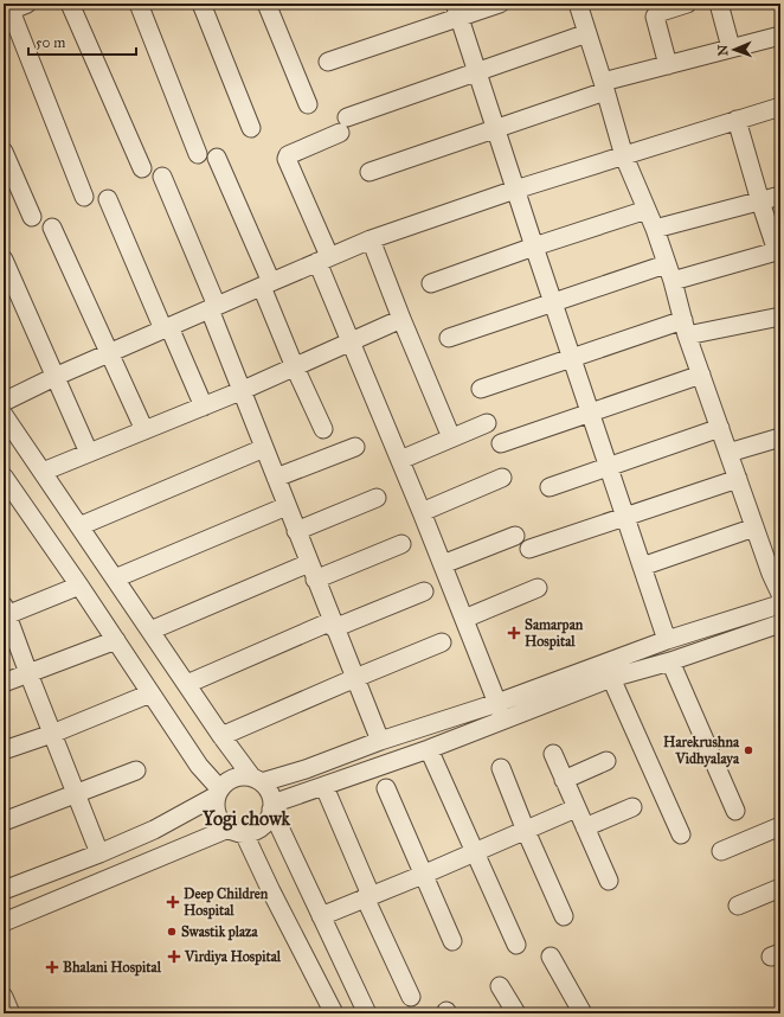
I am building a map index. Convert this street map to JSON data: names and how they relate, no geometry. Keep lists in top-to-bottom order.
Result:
{
  "districts": ["Yogi chowk"],
  "places": {
    "health": [
      "Samarpan Hospital",
      "Deep Children Hospital",
      "Virdiya Hospital",
      "Bhalani Hospital"
    ],
    "other": ["Harekrushna Vidhyalaya", "Swastik plaza"]
  },
  "scale_bar": "50 m",
  "north": "left"
}
